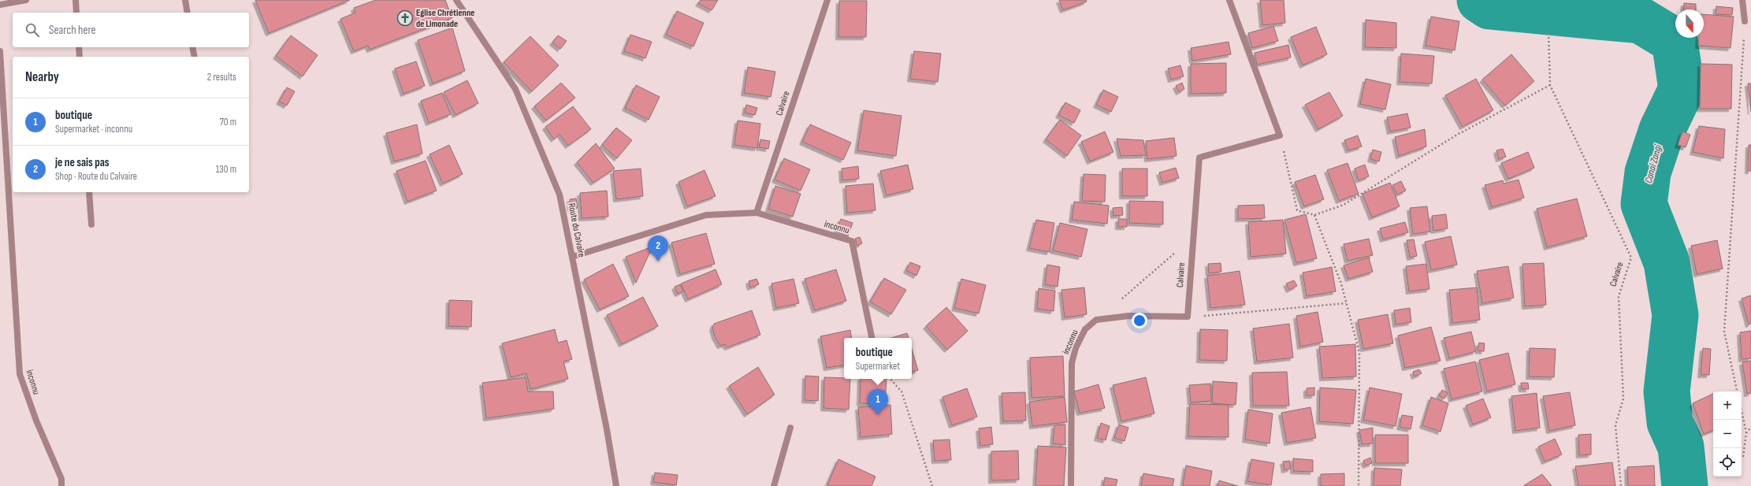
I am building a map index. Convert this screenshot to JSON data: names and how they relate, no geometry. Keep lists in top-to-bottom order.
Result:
{
  "streets": {
    "street": ["Calvaire", "inconnu", "Route du Calvaire"]
  },
  "crossings": [
    ["Calvaire", "inconnu"]
  ],
  "water": ["Canal Zangi"],
  "places": {
    "church": ["Eglise Chrétienne de Limonade"]
  },
  "north": "bottom",
  "page": {
    "search": "Search here",
    "heading": ["Nearby", "2 results"],
    "list": [
      {
        "mark": "1",
        "name": "boutique",
        "note": "Supermarket · inconnu",
        "value": "70 m"
      },
      {
        "mark": "2",
        "name": "je ne sais pas",
        "note": "Shop · Route du Calvaire",
        "value": "130 m"
      }
    ],
    "pins": ["2", "1"],
    "popup": ["boutique", "Supermarket"],
    "map_buttons": ["+", "−"]
  }
}
